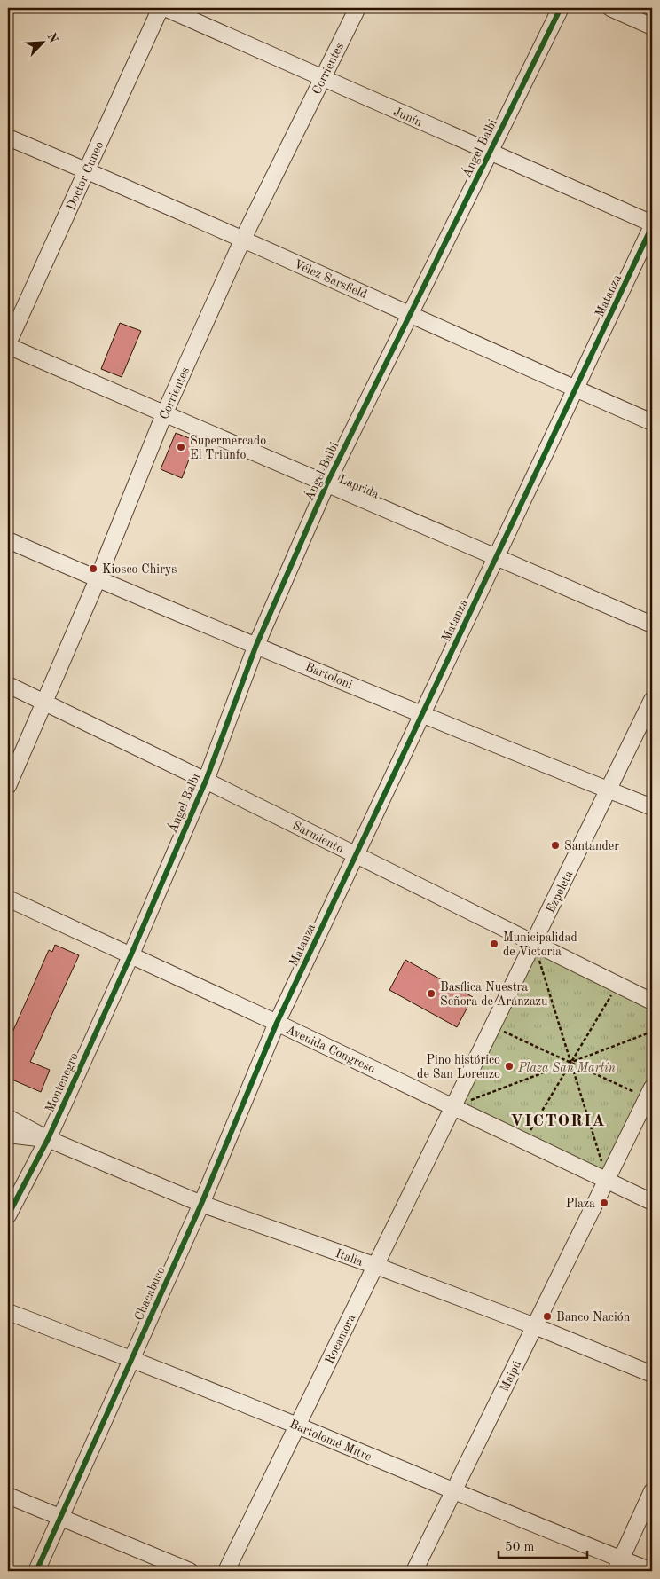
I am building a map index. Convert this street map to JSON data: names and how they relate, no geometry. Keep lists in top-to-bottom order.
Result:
{
  "streets": {
    "street": [
      "Corrientes",
      "Junín",
      "Ángel Balbi",
      "Doctor Cuneo",
      "Vélez Sarsfield",
      "Matanza",
      "Laprida",
      "Bartoloni",
      "Sarmiento",
      "Ezpeleta",
      "Avenida Congreso",
      "Montenegro",
      "Italia",
      "Chacabuco",
      "Rocamora",
      "Maipú",
      "Bartolomé Mitre"
    ]
  },
  "crossings": [
    ["Corrientes", "Junín"],
    ["Corrientes", "Vélez Sarsfield"],
    ["Corrientes", "Laprida"],
    ["Corrientes", "Bartoloni"],
    ["Corrientes", "Sarmiento"],
    ["Junín", "Ángel Balbi"],
    ["Junín", "Matanza"],
    ["Ángel Balbi", "Vélez Sarsfield"],
    ["Ángel Balbi", "Laprida"],
    ["Ángel Balbi", "Bartoloni"],
    ["Ángel Balbi", "Sarmiento"],
    ["Ángel Balbi", "Avenida Congreso"],
    ["Ángel Balbi", "Montenegro"],
    ["Doctor Cuneo", "Vélez Sarsfield"],
    ["Vélez Sarsfield", "Matanza"],
    ["Matanza", "Laprida"],
    ["Matanza", "Bartoloni"],
    ["Matanza", "Sarmiento"],
    ["Matanza", "Avenida Congreso"],
    ["Matanza", "Chacabuco"],
    ["Bartoloni", "Ezpeleta"],
    ["Sarmiento", "Ezpeleta"],
    ["Ezpeleta", "Avenida Congreso"],
    ["Ezpeleta", "Rocamora"],
    ["Avenida Congreso", "Montenegro"],
    ["Avenida Congreso", "Chacabuco"],
    ["Avenida Congreso", "Rocamora"],
    ["Avenida Congreso", "Maipú"],
    ["Montenegro", "Italia"],
    ["Italia", "Chacabuco"],
    ["Italia", "Rocamora"],
    ["Italia", "Maipú"],
    ["Chacabuco", "Bartolomé Mitre"],
    ["Rocamora", "Bartolomé Mitre"],
    ["Maipú", "Bartolomé Mitre"]
  ],
  "districts": ["VICTORIA"],
  "parks": ["Plaza San Martín"],
  "places": [
    "Supermercado El Triunfo",
    "Kiosco Chirys",
    "Santander",
    "Municipalidad de Victoria",
    "Basílica Nuestra Señora de Aránzazu",
    "Pino histórico de San Lorenzo",
    "Plaza",
    "Banco Nación"
  ],
  "scale_bar": "50 m",
  "north": "top right"
}
